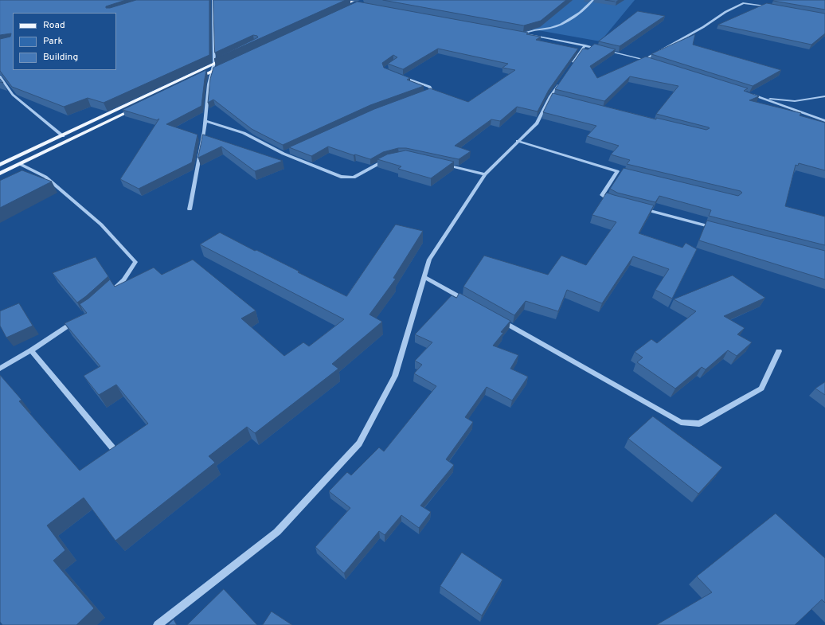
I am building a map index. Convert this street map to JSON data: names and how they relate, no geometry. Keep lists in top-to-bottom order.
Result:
{
  "legend": ["Road", "Park", "Building"]
}
